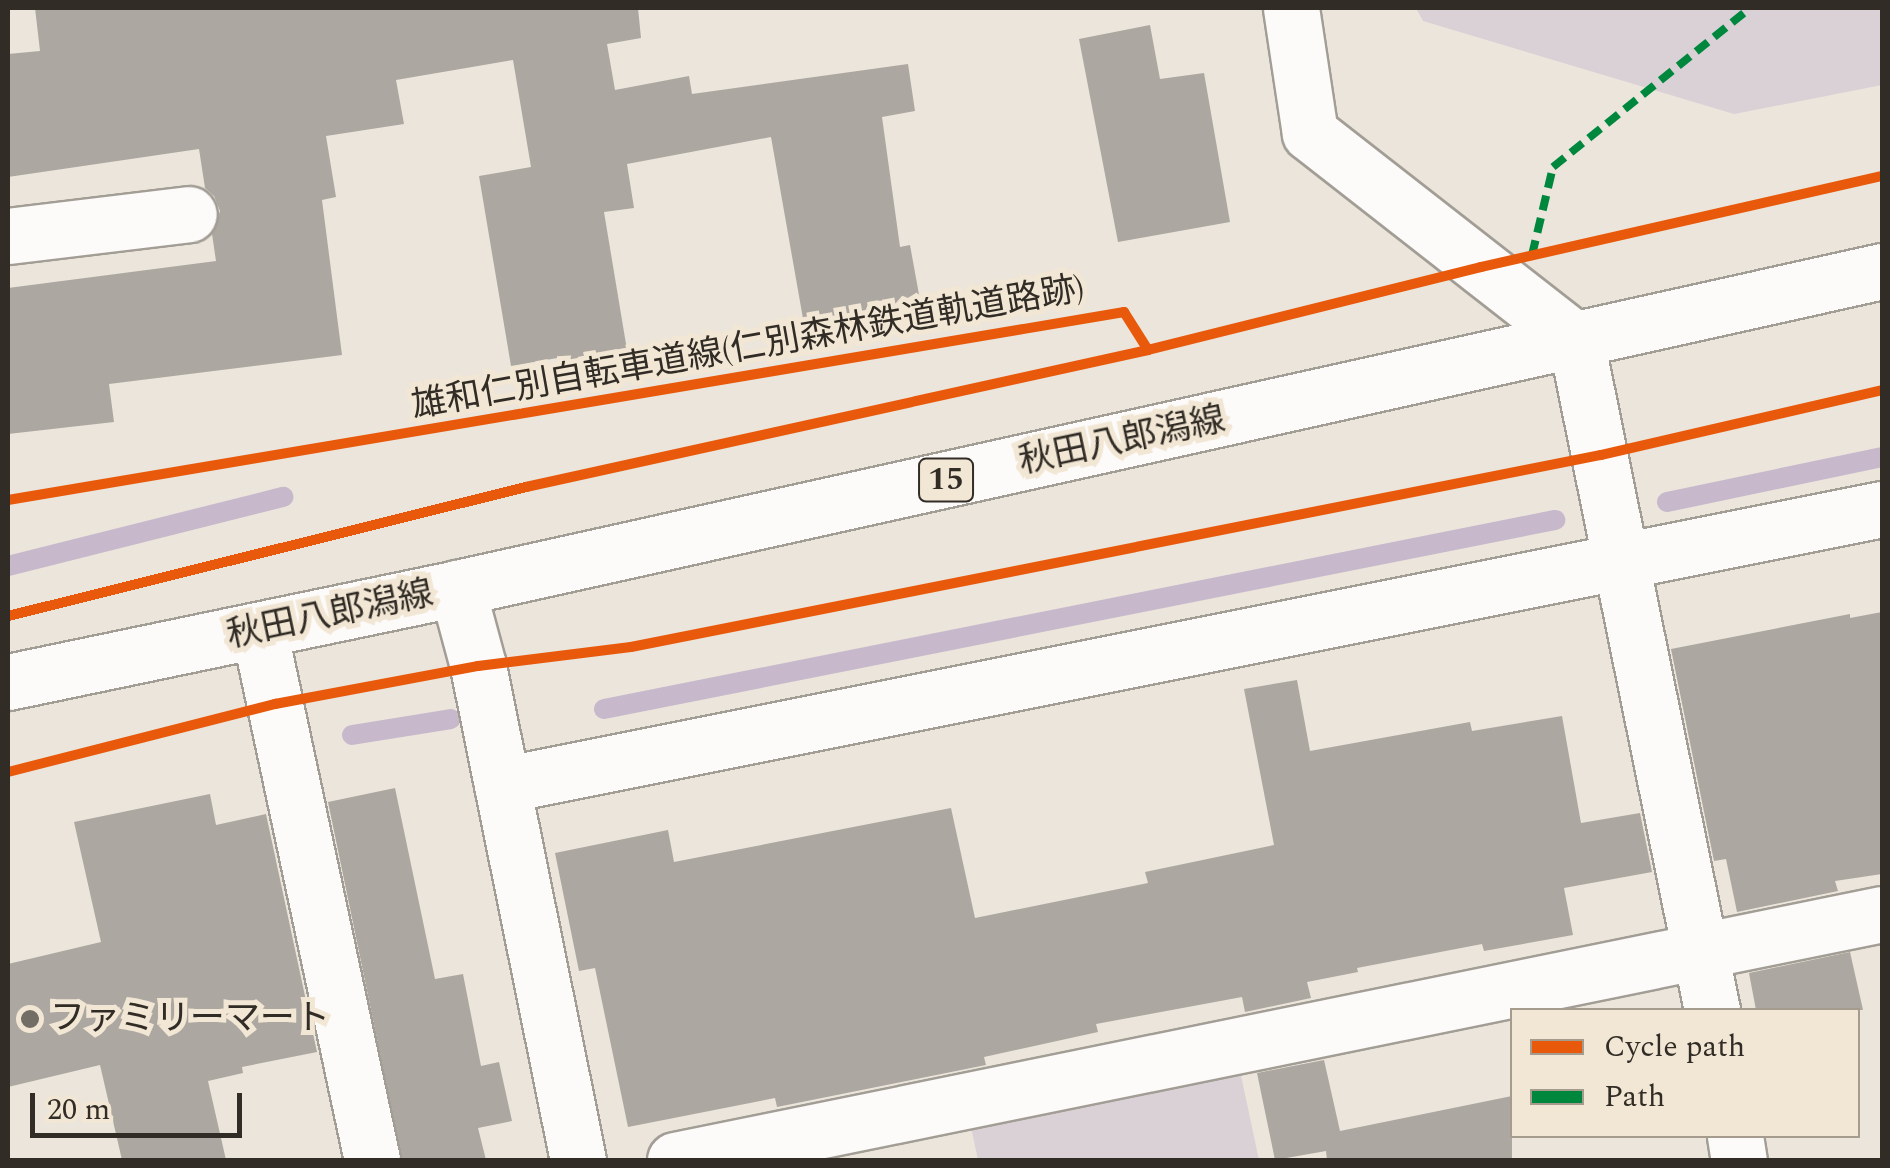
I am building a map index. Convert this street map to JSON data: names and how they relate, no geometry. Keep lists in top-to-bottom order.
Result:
{
  "streets": {
    "street": ["秋田八郎潟線", "15"],
    "cycle path": ["雄和仁別自転車道線(仁別森林鉄道軌道路跡)"]
  },
  "places": ["ファミリーマート"],
  "legend": ["Cycle path", "Path"],
  "scale_bar": "20 m"
}
